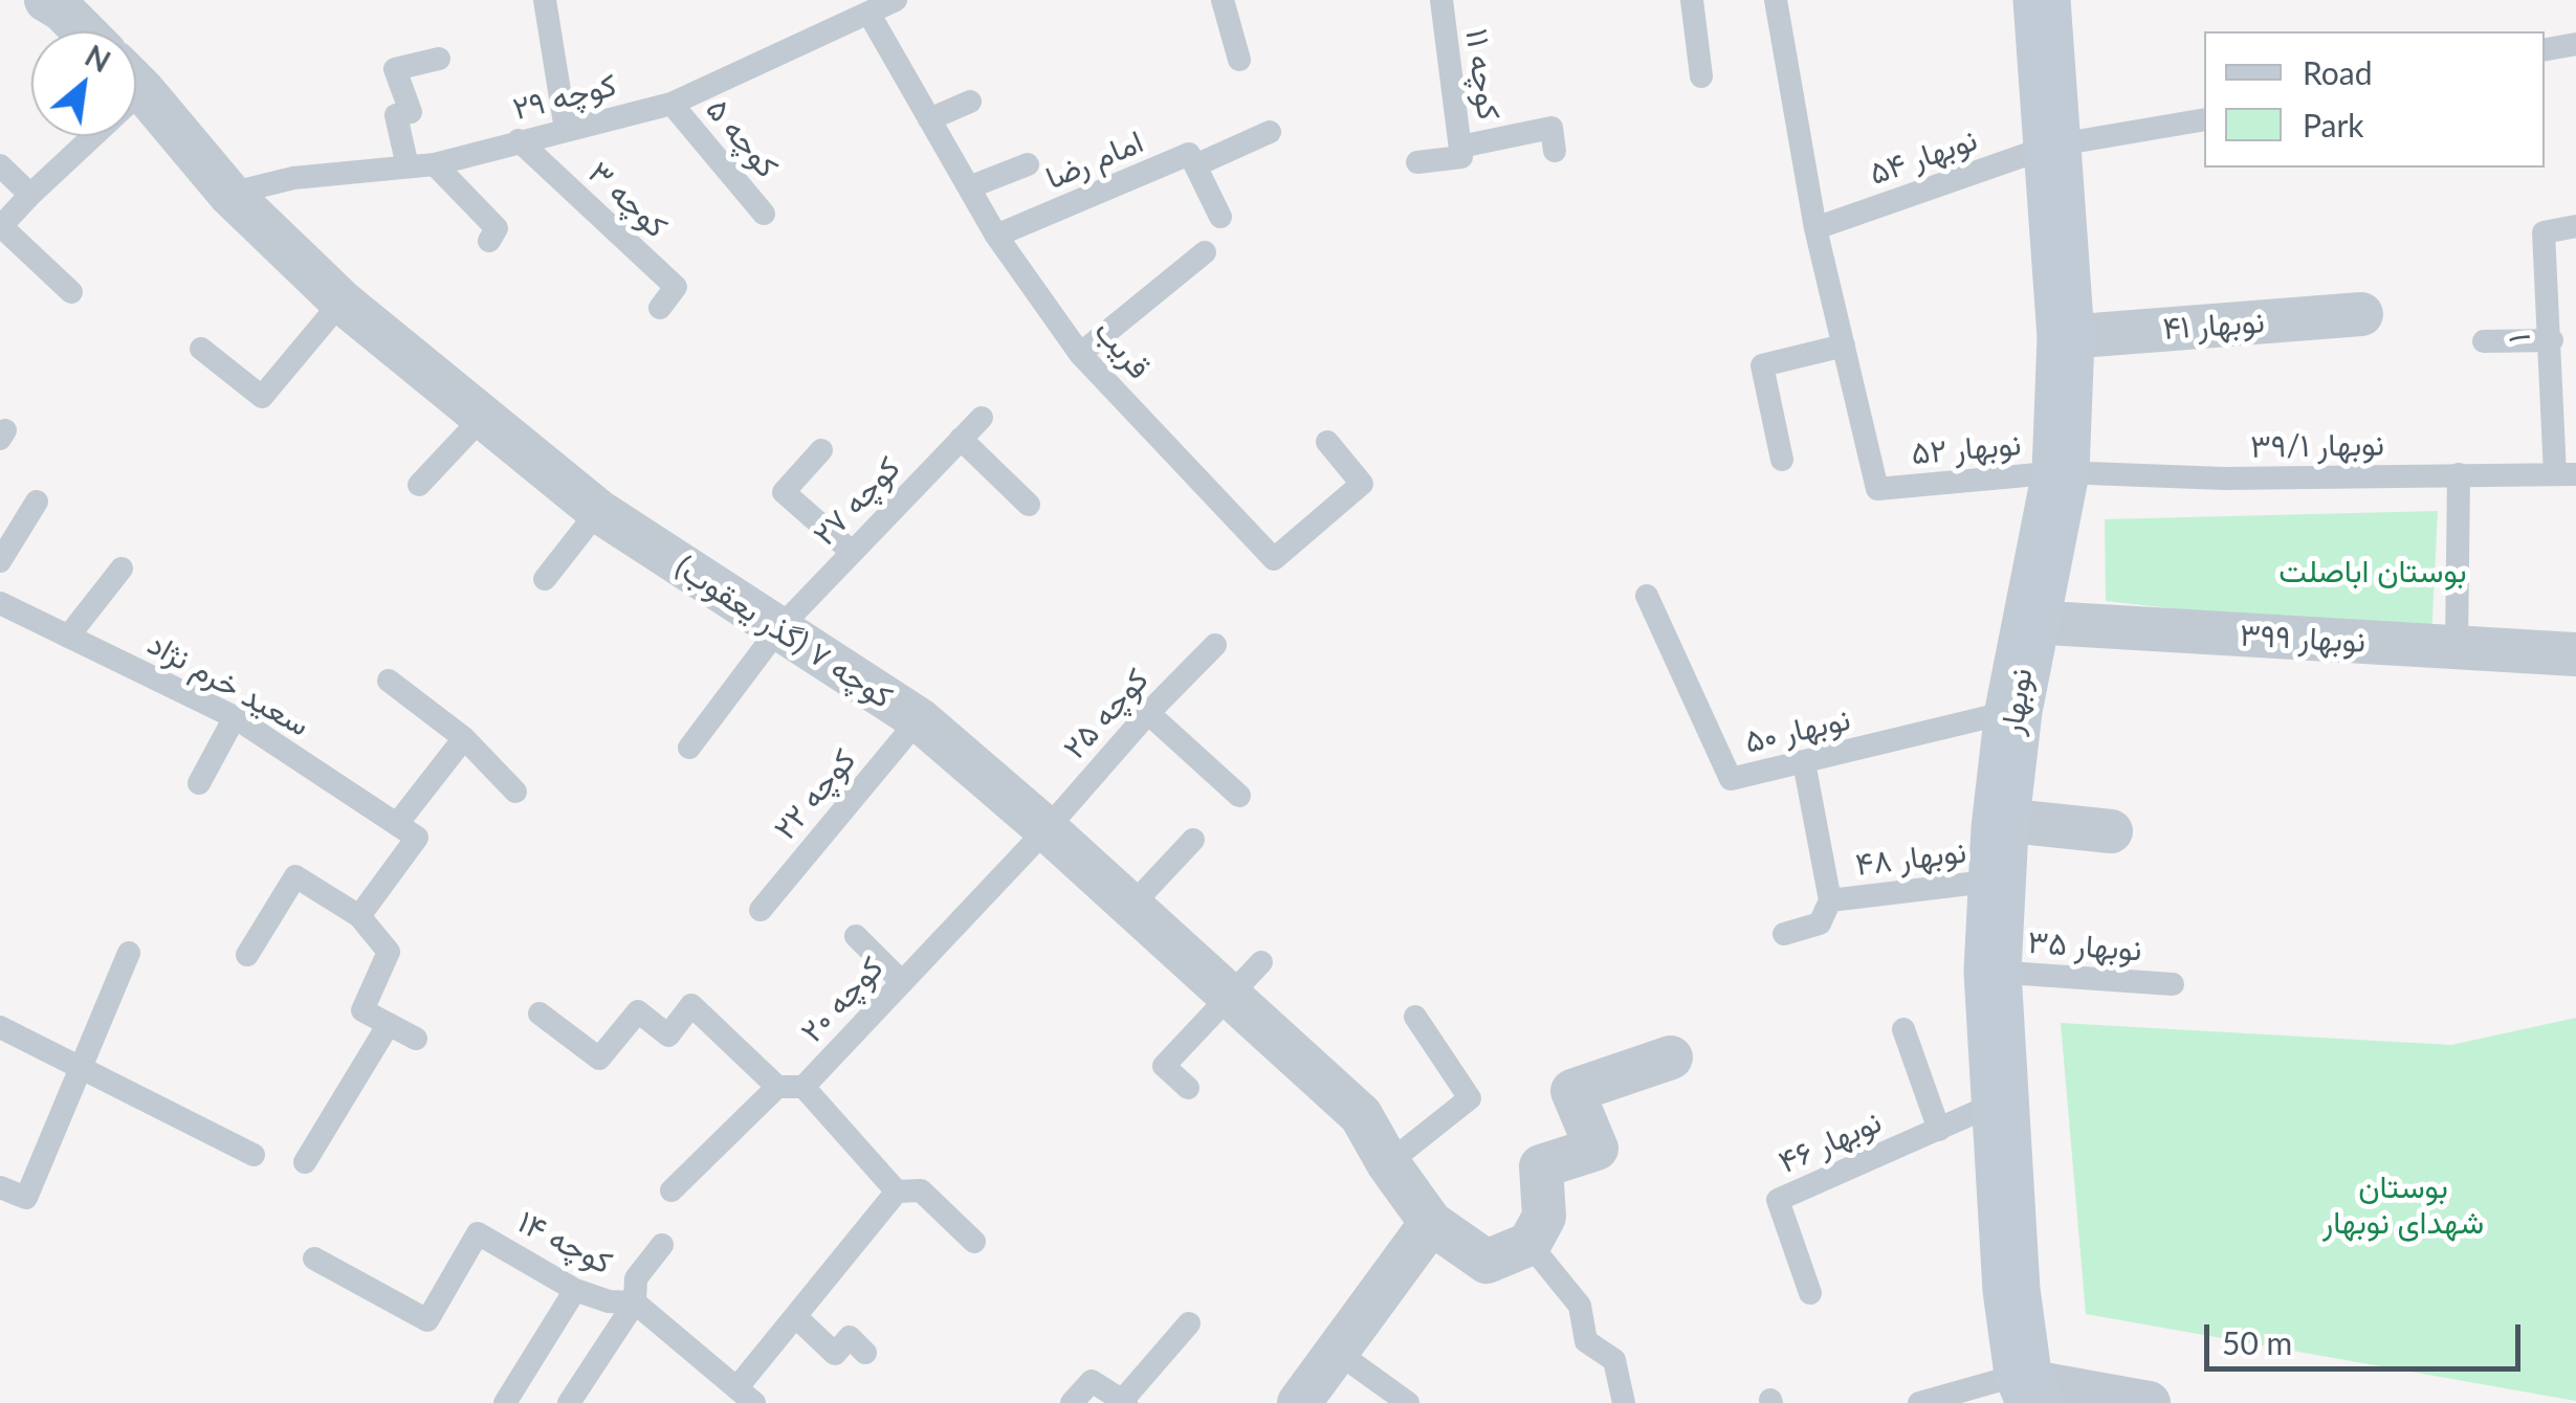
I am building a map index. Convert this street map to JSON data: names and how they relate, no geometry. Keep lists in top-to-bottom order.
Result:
{
  "streets": {
    "street": [
      "نوبهار ۴۱",
      "کوچه ۷ (گذر یعقوب)",
      "نوبهار ۳۹۹",
      "نوبهار"
    ],
    "lane": [
      "کوچه ۱۱",
      "کوچه ۲۹",
      "کوچه ۵",
      "نوبهار ۵۴",
      "امام رضا",
      "کوچه ۳",
      "۱",
      "قریب",
      "نوبهار ۳۹/۱",
      "نوبهار ۵۲",
      "کوچه ۲۷",
      "سعید خرم نژاد",
      "کوچه ۲۵",
      "نوبهار ۵۰",
      "کوچه ۲۲",
      "نوبهار ۴۸",
      "نوبهار ۳۵",
      "کوچه ۲۰",
      "نوبهار ۴۶",
      "کوچه ۱۴"
    ]
  },
  "crossings": [
    ["کوچه ۲۹", "کوچه ۵"],
    ["کوچه ۲۹", "کوچه ۳"],
    ["کوچه ۲۹", "قریب"],
    ["کوچه ۲۹", "کوچه ۷ (گذر یعقوب)"],
    ["نوبهار ۵۴", "نوبهار"],
    ["امام رضا", "قریب"],
    ["نوبهار ۴۱", "نوبهار"],
    ["۱", "نوبهار ۳۹/۱"],
    ["نوبهار ۳۹/۱", "نوبهار ۵۲"],
    ["نوبهار ۳۹/۱", "نوبهار"],
    ["نوبهار ۵۲", "نوبهار"],
    ["کوچه ۲۷", "کوچه ۷ (گذر یعقوب)"],
    ["کوچه ۷ (گذر یعقوب)", "کوچه ۲۵"],
    ["کوچه ۷ (گذر یعقوب)", "کوچه ۲۲"],
    ["کوچه ۷ (گذر یعقوب)", "کوچه ۲۰"],
    ["نوبهار ۳۹۹", "نوبهار"],
    ["نوبهار", "نوبهار ۵۰"],
    ["نوبهار", "نوبهار ۴۸"],
    ["نوبهار", "نوبهار ۳۵"],
    ["نوبهار", "نوبهار ۴۶"],
    ["کوچه ۲۵", "کوچه ۲۰"]
  ],
  "parks": ["بوستان اباصلت", "بوستان شهدای نوبهار"],
  "legend": ["Road", "Park"],
  "scale_bar": "50 m",
  "north": "top right"
}
